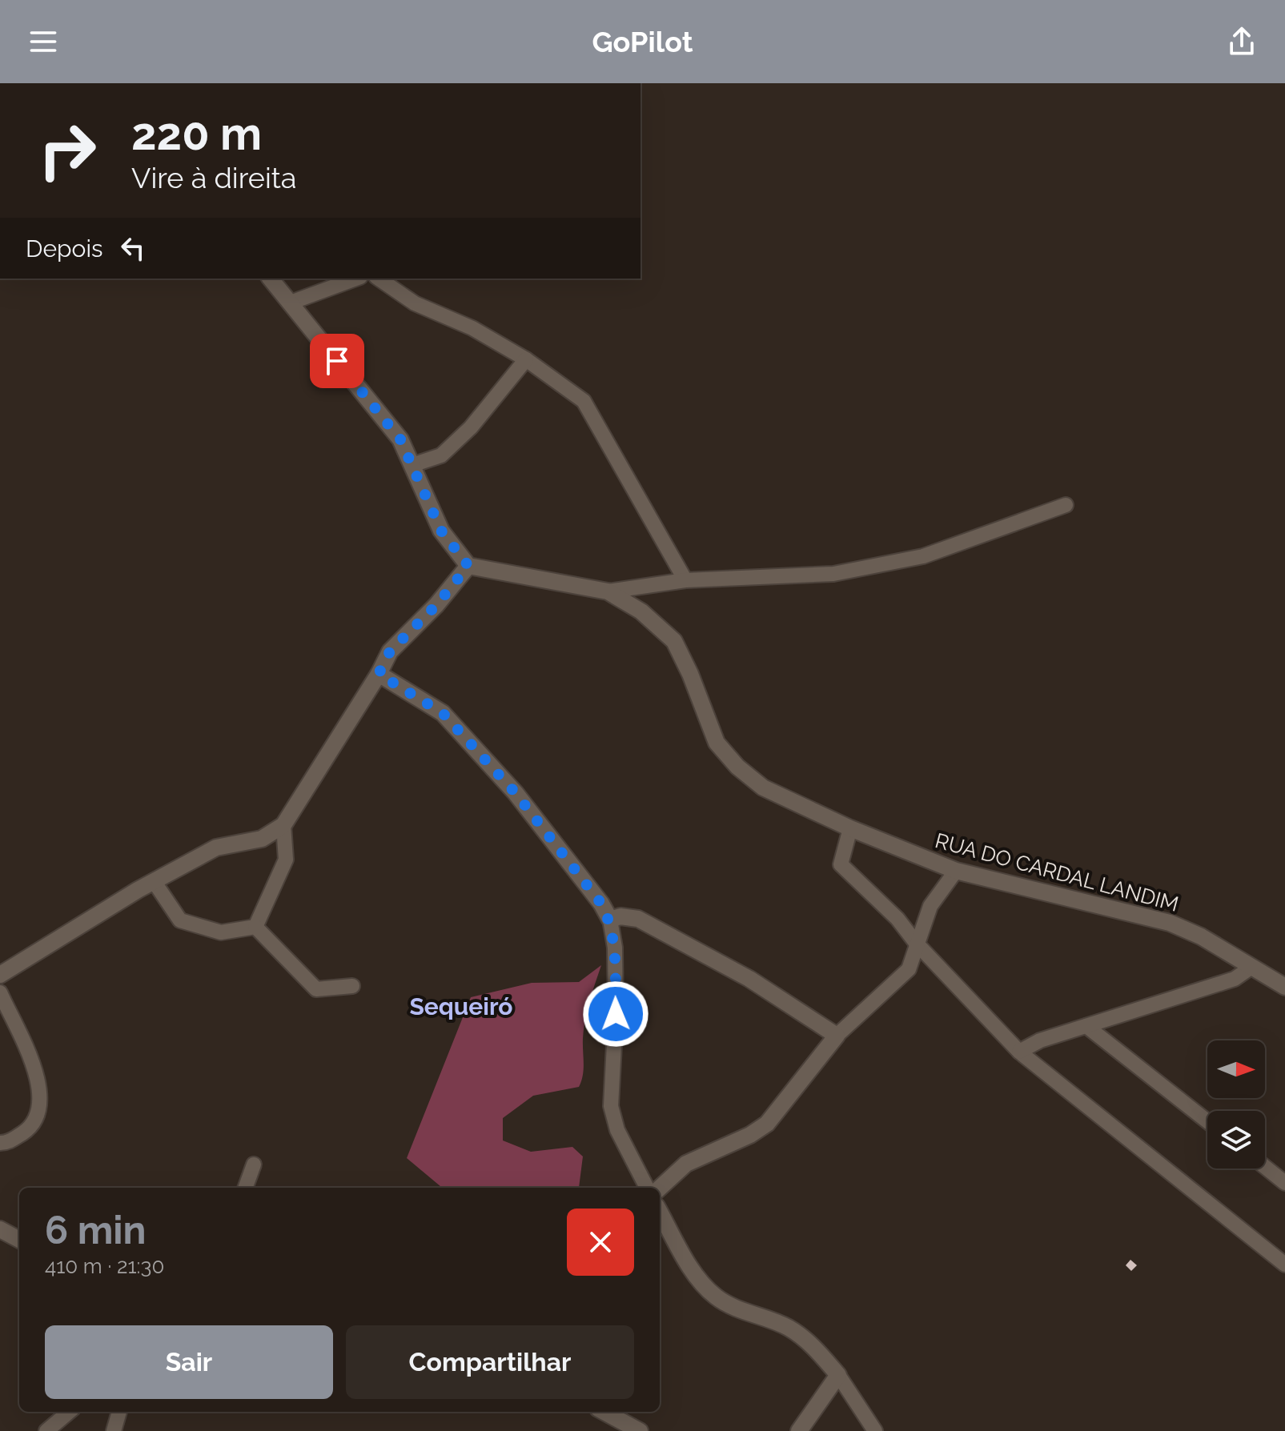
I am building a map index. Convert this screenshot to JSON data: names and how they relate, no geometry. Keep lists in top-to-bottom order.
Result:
{
  "streets": {
    "street": ["RUA DO CARDAL LANDIM"]
  },
  "districts": ["Sequeiró"],
  "north": "right",
  "page": {
    "header": "GoPilot",
    "turn": ["220 m", "Vire à direita"],
    "then": "Depois",
    "heading": ["6 min", "410 m · 21:30"],
    "buttons": ["Sair", "Compartilhar"]
  }
}
